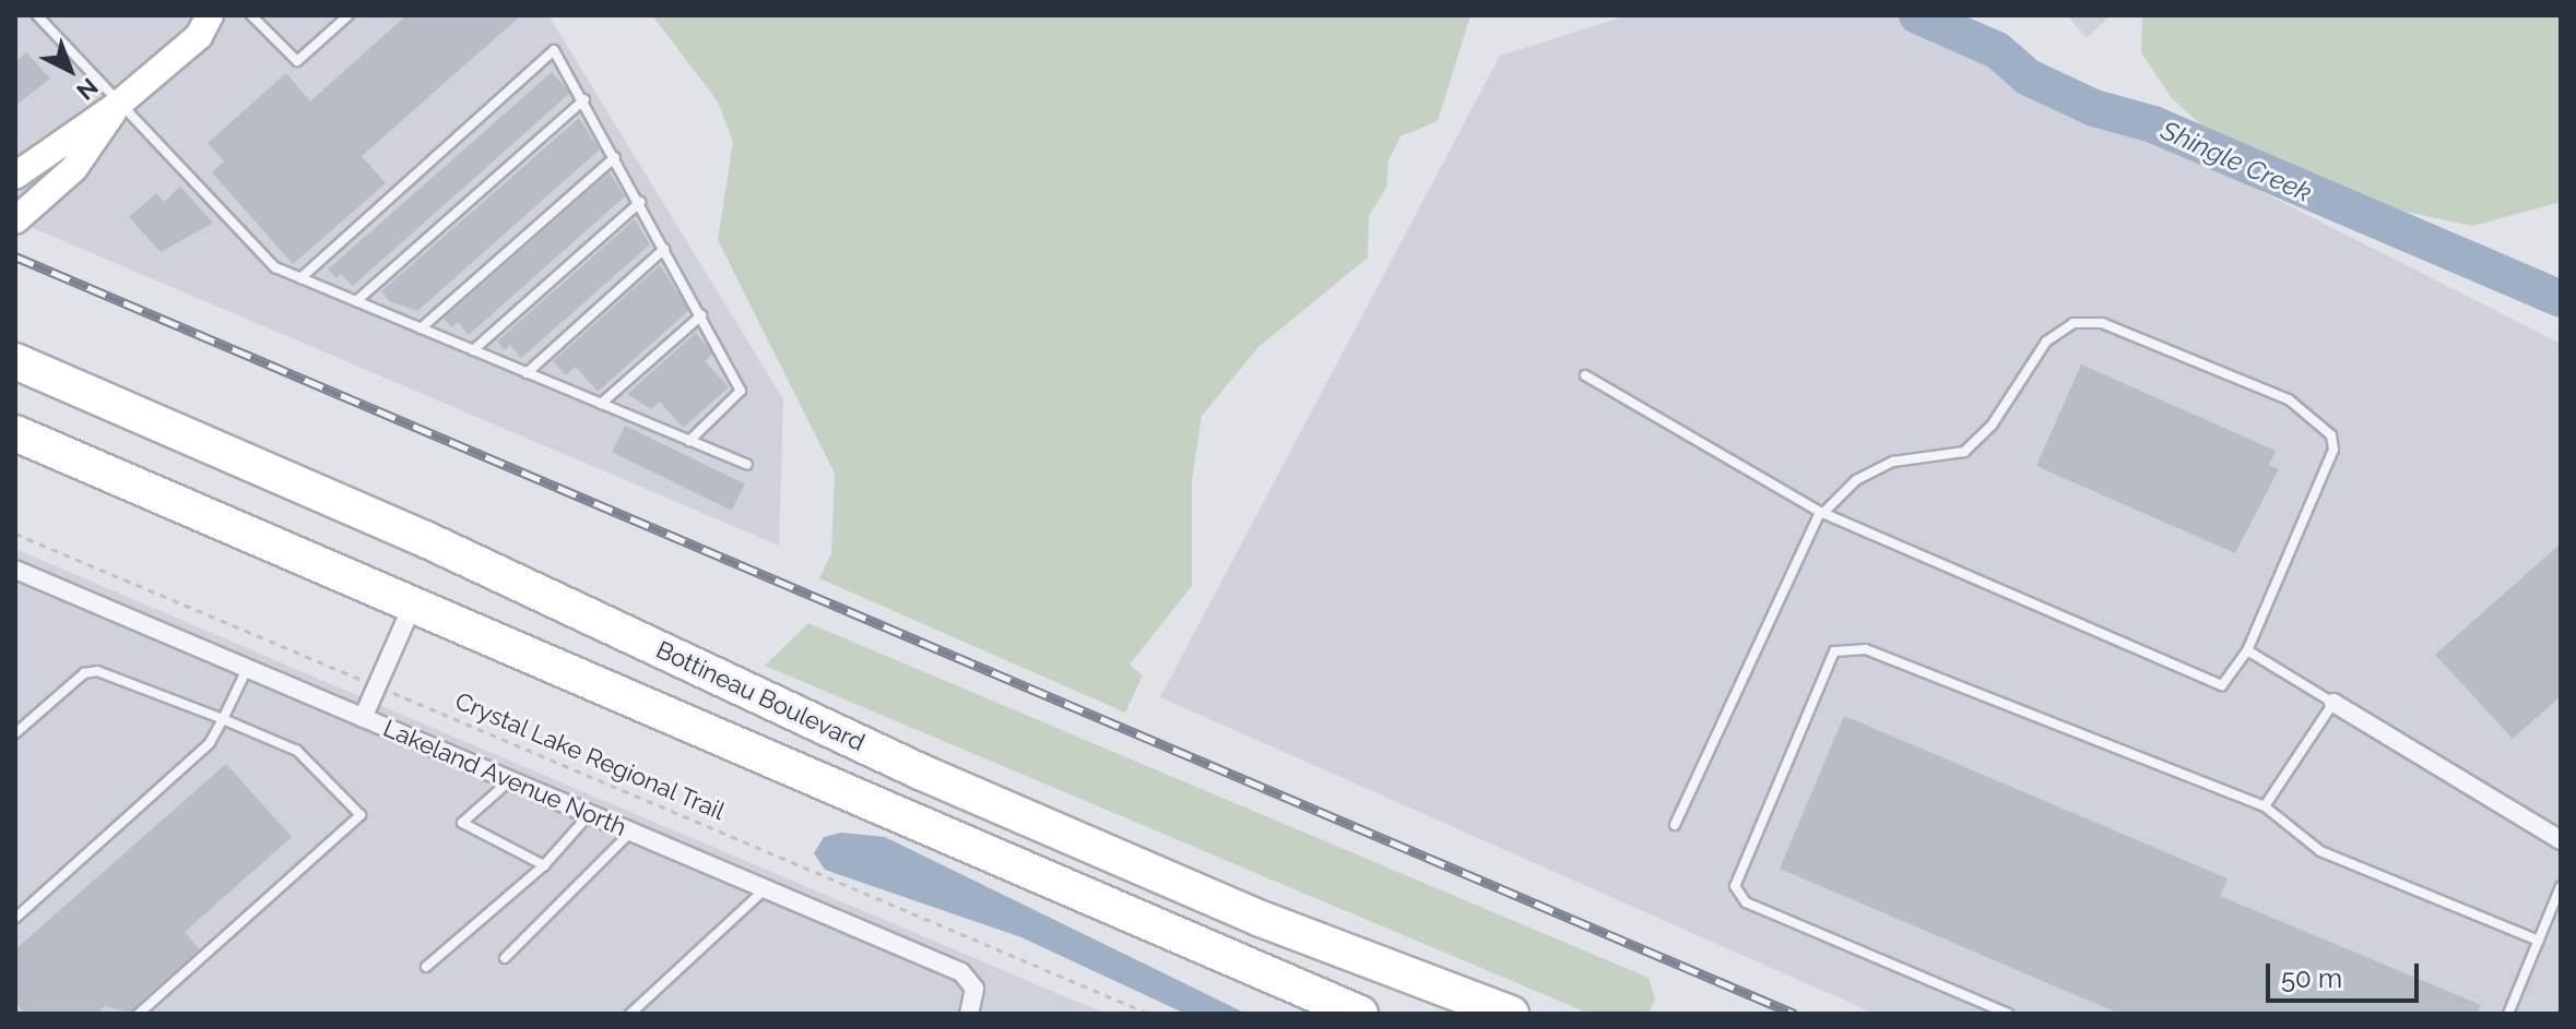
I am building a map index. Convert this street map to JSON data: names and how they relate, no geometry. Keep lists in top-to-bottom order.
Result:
{
  "streets": {
    "highway": ["Bottineau Boulevard"],
    "street": ["Lakeland Avenue North"],
    "path": ["Crystal Lake Regional Trail"]
  },
  "water": ["Shingle Creek"],
  "scale_bar": "50 m",
  "north": "bottom right"
}
